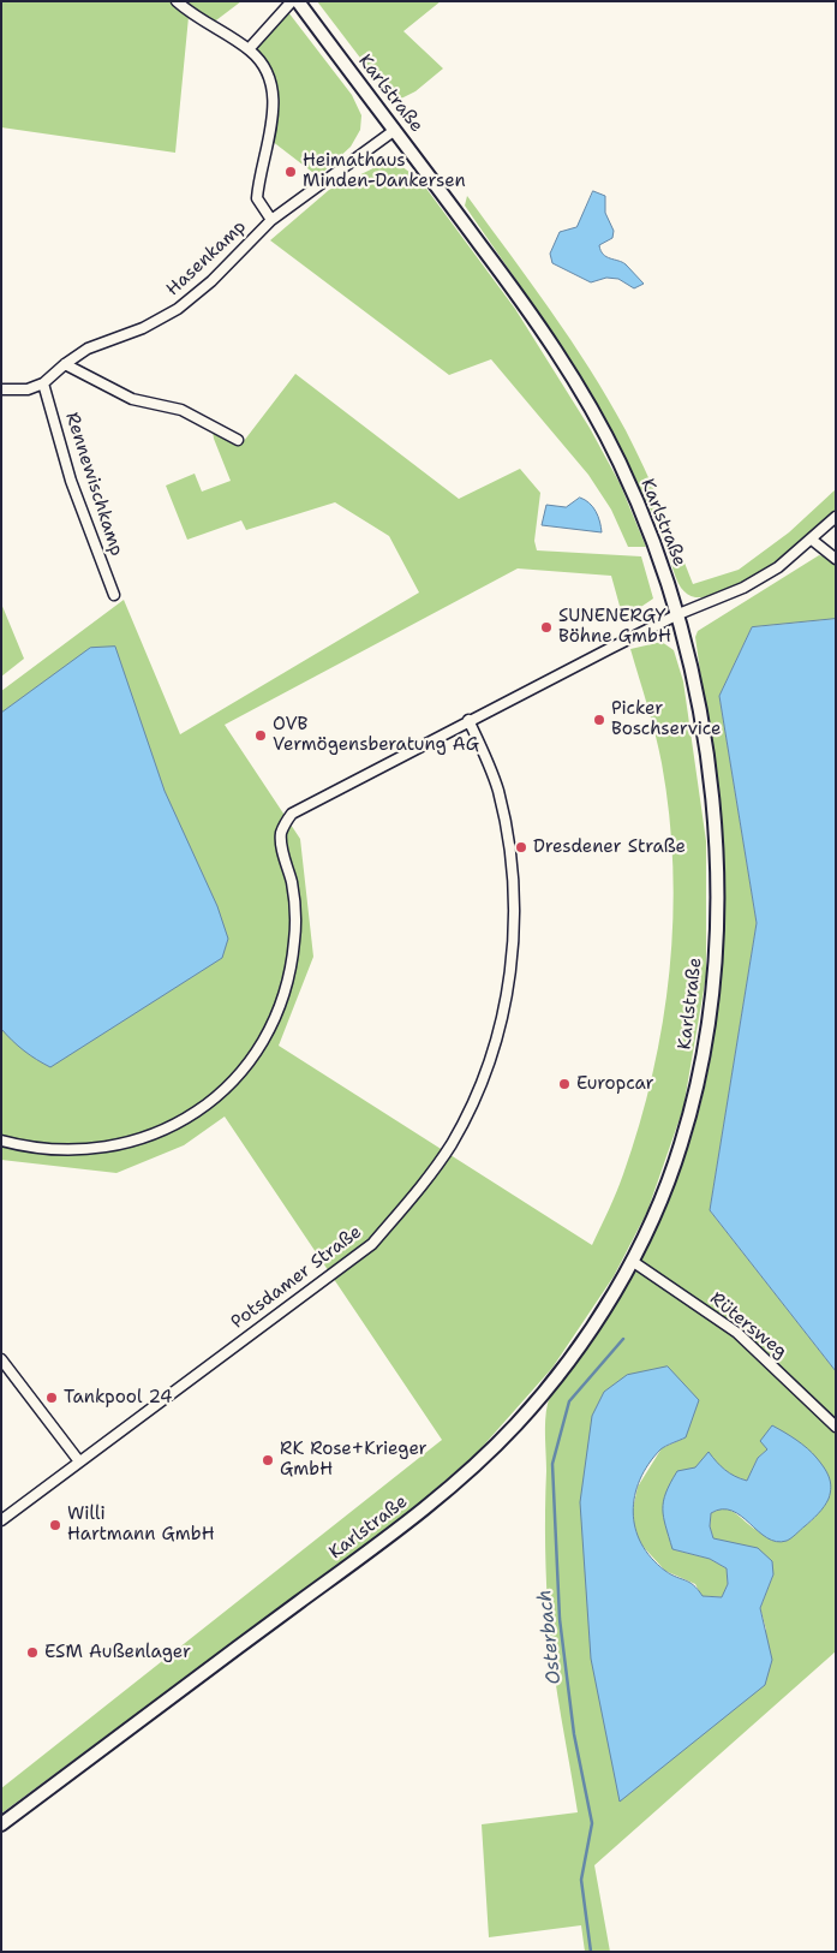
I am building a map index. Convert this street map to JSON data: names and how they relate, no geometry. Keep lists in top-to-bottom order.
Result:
{
  "streets": {
    "street": [
      "Karlstraße",
      "Hasenkamp",
      "Rennewischkamp",
      "Potsdamer Straße",
      "Rütersweg"
    ]
  },
  "crossings": [
    ["Karlstraße", "Hasenkamp"],
    ["Karlstraße", "Rütersweg"],
    ["Hasenkamp", "Rennewischkamp"]
  ],
  "water": ["Osterbach"],
  "places": [
    "Heimathaus Minden-Dankersen",
    "SUNENERGY Böhne GmbH",
    "Picker Boschservice",
    "OVB Vermögensberatung AG",
    "Dresdener Straße",
    "Europcar",
    "Tankpool 24",
    "RK Rose+Krieger GmbH",
    "Willi Hartmann GmbH",
    "ESM Außenlager"
  ]
}
